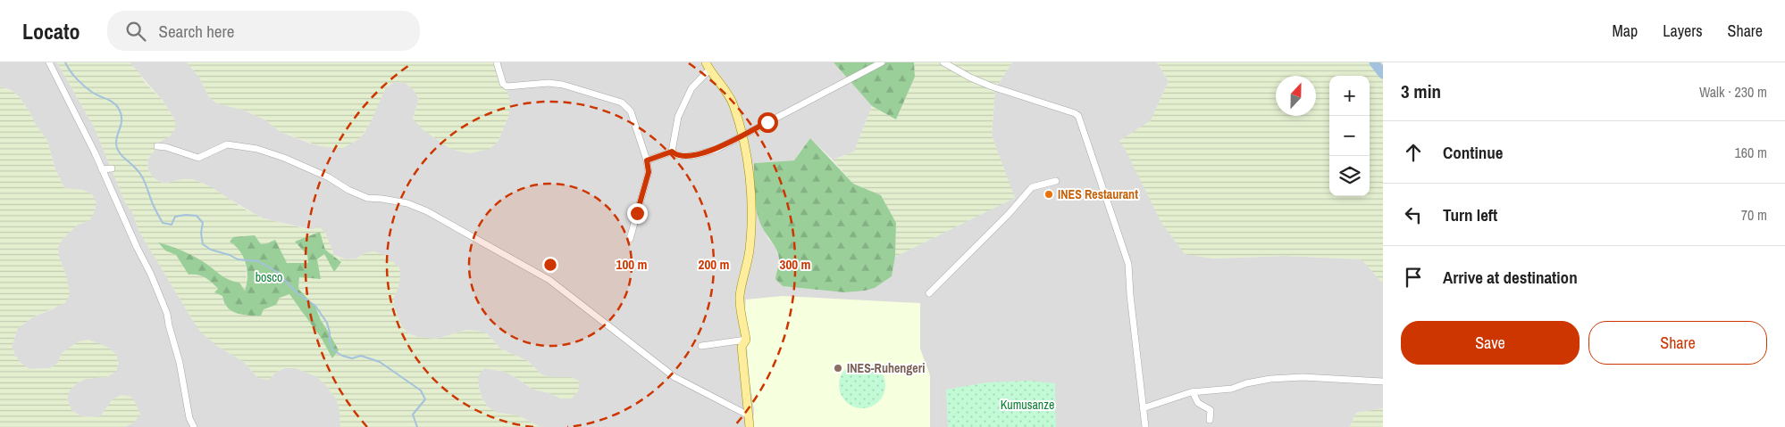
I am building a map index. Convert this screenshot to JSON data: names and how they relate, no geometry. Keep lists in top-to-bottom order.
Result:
{
  "parks": ["bosco", "Kumusanze"],
  "places": ["INES Restaurant", "INES-Ruhengeri"],
  "north": "top",
  "page": {
    "header": "Locato",
    "search": "Search here",
    "nav": ["Map", "Layers", "Share"],
    "heading": ["3 min", "Walk · 230 m"],
    "map_buttons": ["+", "−"],
    "list": [
      ["Continue", "160 m"],
      ["Turn left", "70 m"],
      "Arrive at destination"
    ],
    "buttons": ["Save", "Share"]
  },
  "rings": ["100 m", "200 m", "300 m"]
}
